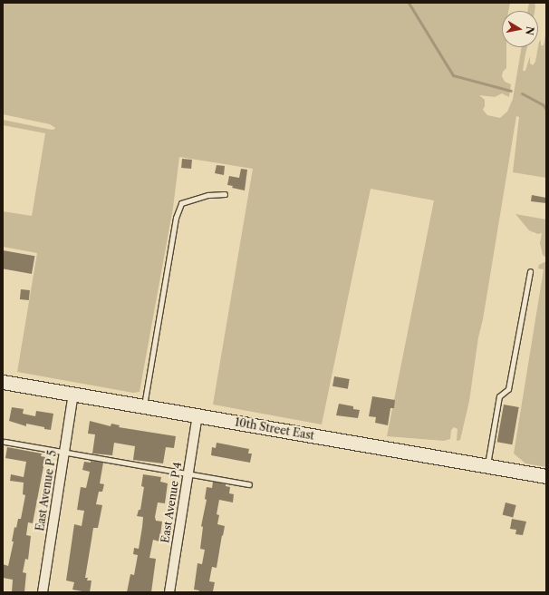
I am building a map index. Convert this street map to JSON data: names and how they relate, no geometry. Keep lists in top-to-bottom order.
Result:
{
  "streets": {
    "main road": ["10th Street East"],
    "street": ["East Avenue P 5", "East Avenue P 4"]
  },
  "crossings": [
    ["10th Street East", "East Avenue P 5"],
    ["10th Street East", "East Avenue P 4"]
  ],
  "north": "right"
}
